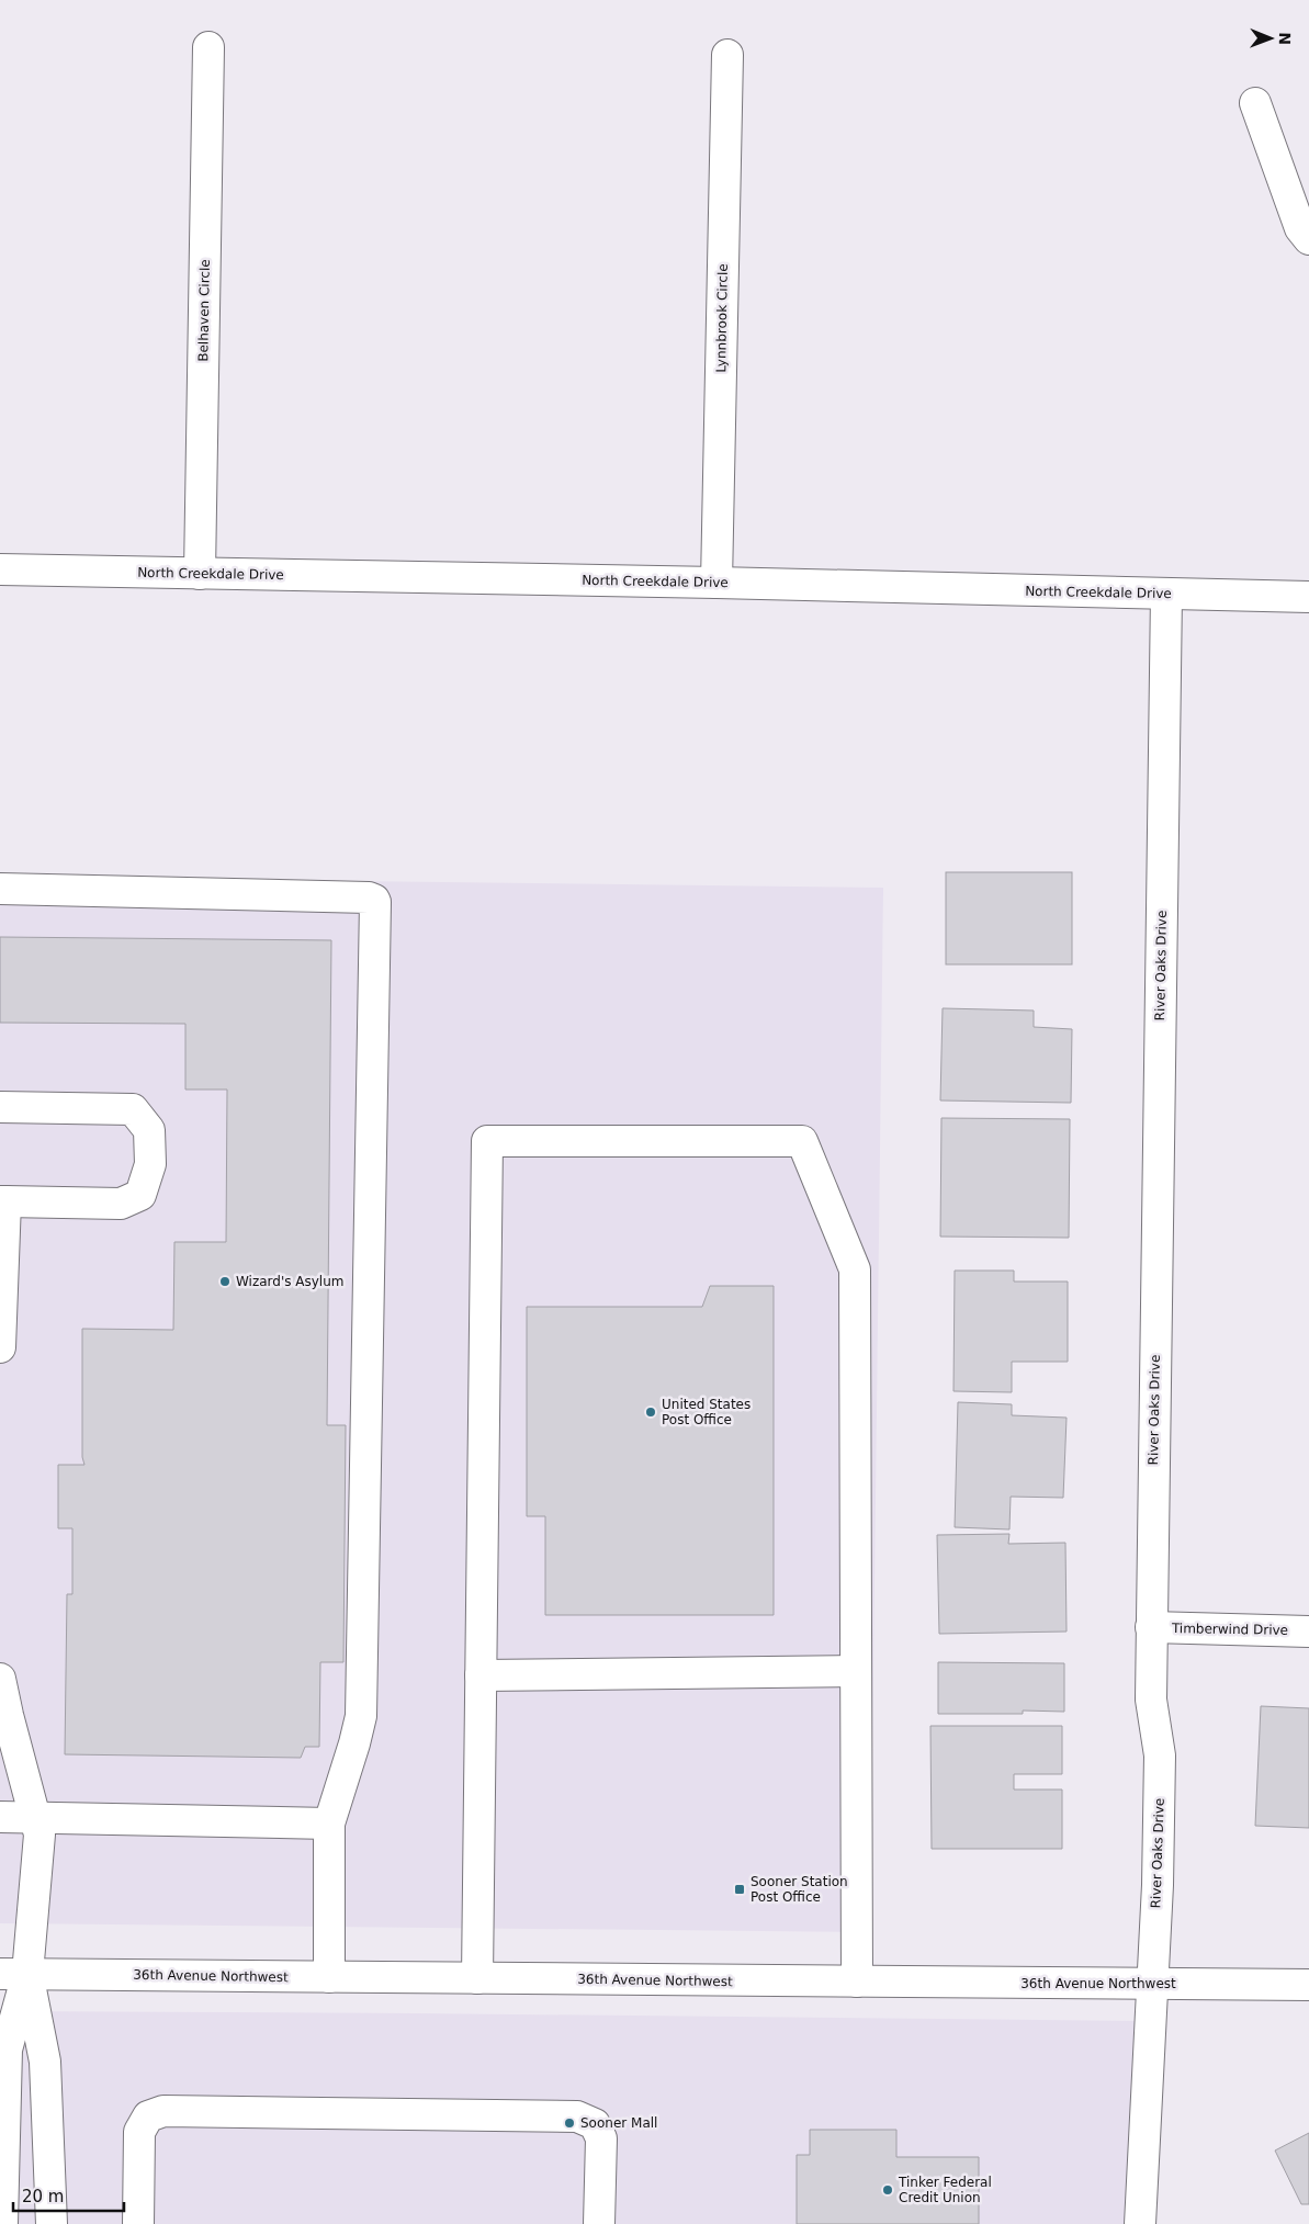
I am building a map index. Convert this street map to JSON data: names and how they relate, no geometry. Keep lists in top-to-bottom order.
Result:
{
  "streets": {
    "street": [
      "Belhaven Circle",
      "Lynnbrook Circle",
      "North Creekdale Drive",
      "River Oaks Drive",
      "Timberwind Drive",
      "36th Avenue Northwest"
    ]
  },
  "crossings": [
    ["Belhaven Circle", "North Creekdale Drive"],
    ["Lynnbrook Circle", "North Creekdale Drive"],
    ["North Creekdale Drive", "River Oaks Drive"],
    ["River Oaks Drive", "Timberwind Drive"],
    ["River Oaks Drive", "36th Avenue Northwest"]
  ],
  "places": {
    "other": [
      "Wizard's Asylum",
      "United States Post Office",
      "Sooner Mall",
      "Tinker Federal Credit Union"
    ],
    "transit": ["Sooner Station Post Office"]
  },
  "scale_bar": "20 m",
  "north": "right"
}
